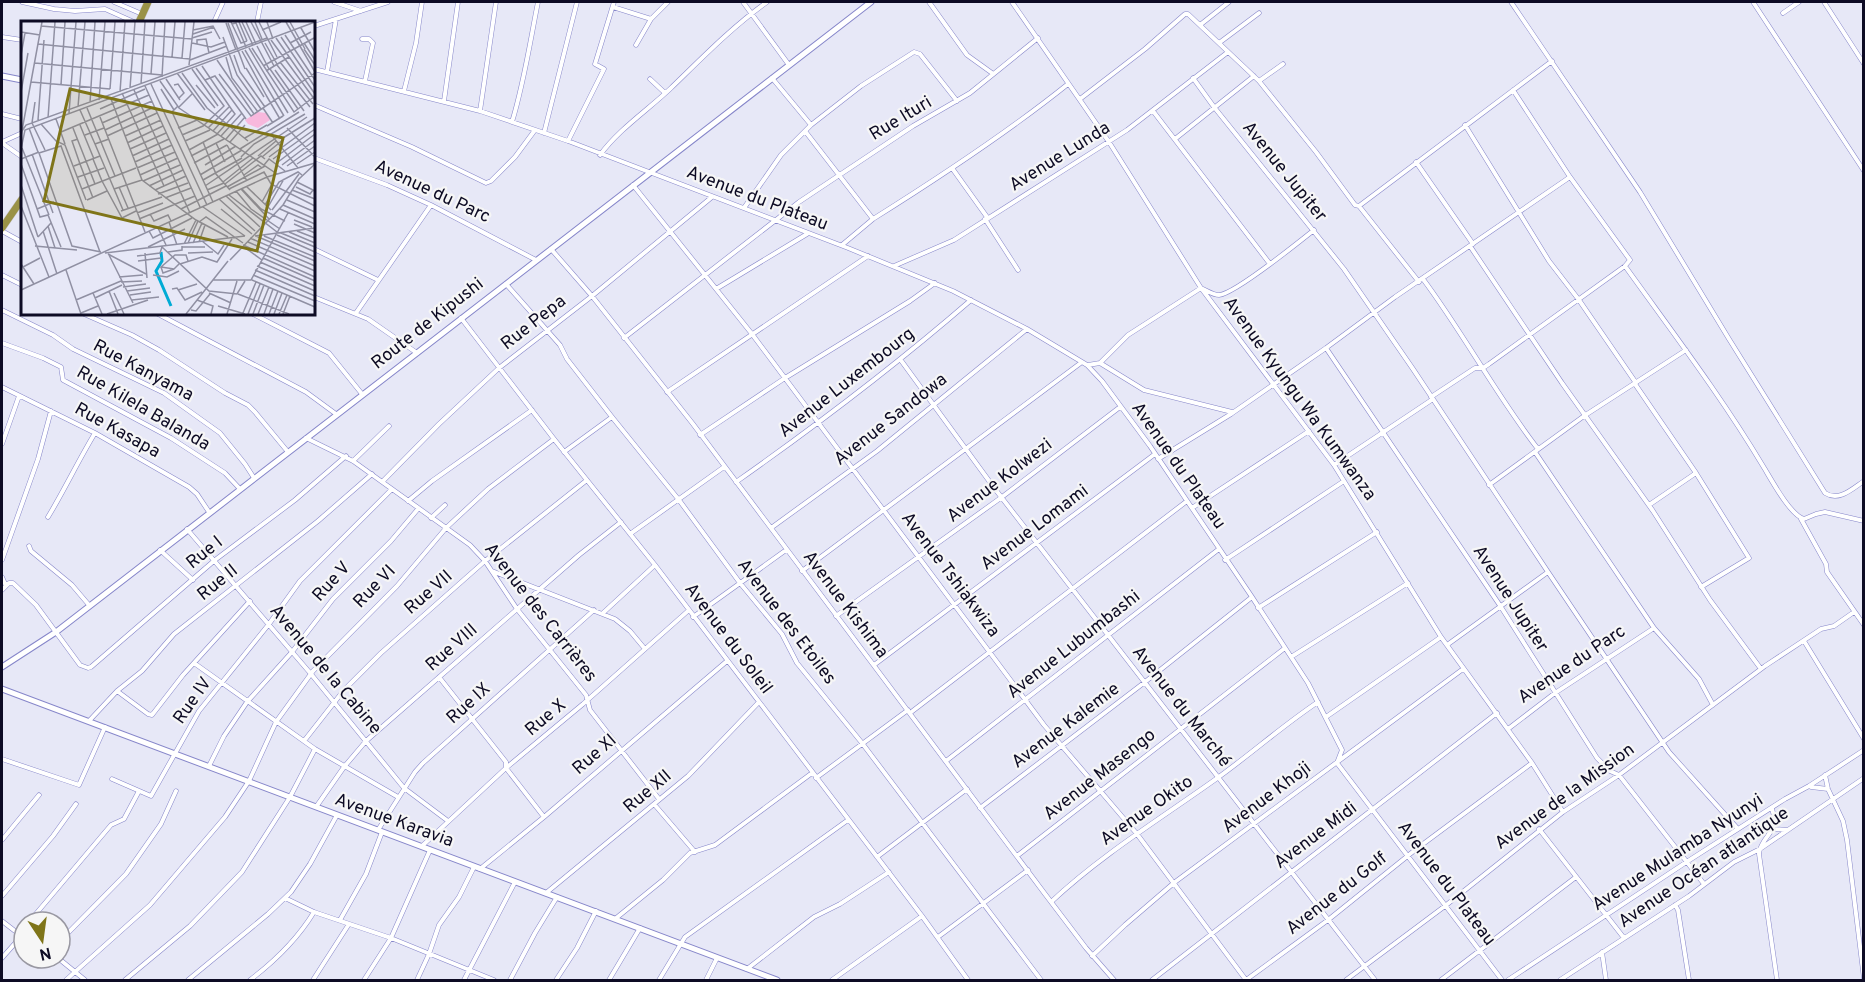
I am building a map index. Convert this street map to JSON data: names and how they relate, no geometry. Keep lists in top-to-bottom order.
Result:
{
  "streets": {
    "main road": ["Route de Kipushi", "Avenue Karavia"],
    "street": [
      "Rue Ituri",
      "Avenue Lunda",
      "Avenue Jupiter",
      "Avenue du Parc",
      "Avenue du Plateau",
      "Rue Pepa",
      "Rue Kanyama",
      "Avenue Luxembourg",
      "Avenue Kyungu Wa Kumwanza",
      "Rue Kilela Balanda",
      "Avenue Sandowa",
      "Rue Kasapa",
      "Avenue Kolwezi",
      "Avenue Lomami",
      "Rue I",
      "Avenue Tshiakwiza",
      "Rue V",
      "Rue II",
      "Rue VI",
      "Rue VII",
      "Avenue Kishima",
      "Avenue des Carrières",
      "Avenue des Etoiles",
      "Avenue du Soleil",
      "Avenue Lubumbashi",
      "Rue VIII",
      "Avenue de la Cabine",
      "Rue IV",
      "Rue IX",
      "Avenue du Marché",
      "Rue X",
      "Avenue Kalemie",
      "Rue XI",
      "Avenue Masengo",
      "Rue XII",
      "Avenue de la Mission",
      "Avenue Khoji",
      "Avenue Okito",
      "Avenue Midi",
      "Avenue Mulamba Nyunyi",
      "Avenue Océan atlantique",
      "Avenue du Golf"
    ]
  },
  "crossings": [
    ["Rue Ituri", "Avenue du Plateau"],
    ["Rue Ituri", "Avenue Kyungu Wa Kumwanza"],
    ["Rue Ituri", "Avenue Tshiakwiza"],
    ["Rue Ituri", "Avenue Kishima"],
    ["Avenue Lunda", "Avenue Jupiter"],
    ["Avenue Lunda", "Avenue du Plateau"],
    ["Avenue Lunda", "Avenue Kyungu Wa Kumwanza"],
    ["Avenue Jupiter", "Avenue du Parc"],
    ["Avenue Jupiter", "Avenue de la Mission"],
    ["Avenue Jupiter", "Avenue Mulamba Nyunyi"],
    ["Avenue Jupiter", "Avenue Océan atlantique"],
    ["Avenue du Parc", "Route de Kipushi"],
    ["Avenue du Parc", "Avenue Kyungu Wa Kumwanza"],
    ["Avenue du Plateau", "Rue Pepa"],
    ["Avenue du Plateau", "Route de Kipushi"],
    ["Avenue du Plateau", "Avenue Luxembourg"],
    ["Avenue du Plateau", "Avenue Sandowa"],
    ["Avenue du Plateau", "Avenue Kolwezi"],
    ["Avenue du Plateau", "Avenue Lomami"],
    ["Avenue du Plateau", "Avenue Lubumbashi"],
    ["Avenue du Plateau", "Avenue Kalemie"],
    ["Avenue du Plateau", "Avenue Masengo"],
    ["Avenue du Plateau", "Avenue de la Mission"],
    ["Avenue du Plateau", "Avenue Khoji"],
    ["Avenue du Plateau", "Avenue Okito"],
    ["Avenue du Plateau", "Avenue Midi"],
    ["Avenue du Plateau", "Avenue du Golf"],
    ["Rue Pepa", "Avenue Tshiakwiza"],
    ["Rue Pepa", "Avenue Kishima"],
    ["Rue Pepa", "Avenue des Carrières"],
    ["Rue Pepa", "Avenue des Etoiles"],
    ["Rue Pepa", "Avenue du Soleil"],
    ["Route de Kipushi", "Rue Kanyama"],
    ["Route de Kipushi", "Rue Kilela Balanda"],
    ["Route de Kipushi", "Rue Kasapa"],
    ["Route de Kipushi", "Rue I"],
    ["Route de Kipushi", "Avenue Tshiakwiza"],
    ["Route de Kipushi", "Avenue Kishima"],
    ["Route de Kipushi", "Avenue des Carrières"],
    ["Route de Kipushi", "Avenue des Etoiles"],
    ["Route de Kipushi", "Avenue du Soleil"],
    ["Route de Kipushi", "Avenue de la Cabine"],
    ["Avenue Luxembourg", "Avenue Tshiakwiza"],
    ["Avenue Luxembourg", "Avenue Kishima"],
    ["Avenue Luxembourg", "Avenue du Marché"],
    ["Avenue Kyungu Wa Kumwanza", "Avenue de la Mission"],
    ["Avenue Kyungu Wa Kumwanza", "Avenue Khoji"],
    ["Avenue Kyungu Wa Kumwanza", "Avenue Midi"],
    ["Avenue Kyungu Wa Kumwanza", "Avenue du Golf"],
    ["Avenue Sandowa", "Avenue Tshiakwiza"],
    ["Avenue Sandowa", "Avenue Kishima"],
    ["Avenue Sandowa", "Avenue du Marché"],
    ["Avenue Kolwezi", "Avenue Tshiakwiza"],
    ["Avenue Kolwezi", "Avenue Kishima"],
    ["Avenue Kolwezi", "Avenue du Marché"],
    ["Avenue Lomami", "Avenue Tshiakwiza"],
    ["Avenue Lomami", "Avenue Kishima"],
    ["Avenue Lomami", "Avenue du Marché"],
    ["Rue I", "Avenue des Carrières"],
    ["Rue I", "Avenue de la Cabine"],
    ["Avenue Tshiakwiza", "Avenue Lubumbashi"],
    ["Avenue Tshiakwiza", "Avenue Kalemie"],
    ["Avenue Tshiakwiza", "Avenue Masengo"],
    ["Avenue Tshiakwiza", "Avenue Khoji"],
    ["Avenue Tshiakwiza", "Avenue Okito"],
    ["Avenue Tshiakwiza", "Avenue Midi"],
    ["Avenue Tshiakwiza", "Avenue du Golf"],
    ["Rue V", "Avenue des Carrières"],
    ["Rue V", "Avenue de la Cabine"],
    ["Rue V", "Avenue Karavia"],
    ["Rue II", "Avenue des Carrières"],
    ["Rue II", "Avenue de la Cabine"],
    ["Rue II", "Avenue Karavia"],
    ["Rue VI", "Avenue des Carrières"],
    ["Rue VI", "Avenue du Soleil"],
    ["Rue VI", "Avenue de la Cabine"],
    ["Rue VI", "Avenue Karavia"],
    ["Rue VII", "Avenue des Carrières"],
    ["Rue VII", "Avenue du Soleil"],
    ["Rue VII", "Avenue de la Cabine"],
    ["Avenue Kishima", "Avenue Lubumbashi"],
    ["Avenue Kishima", "Avenue Kalemie"],
    ["Avenue Kishima", "Avenue Masengo"],
    ["Avenue Kishima", "Avenue Khoji"],
    ["Avenue Kishima", "Avenue Okito"],
    ["Avenue des Carrières", "Rue VIII"],
    ["Avenue des Carrières", "Rue IV"],
    ["Avenue des Carrières", "Rue IX"],
    ["Avenue des Carrières", "Rue X"],
    ["Avenue des Carrières", "Rue XI"],
    ["Avenue des Carrières", "Rue XII"],
    ["Avenue du Soleil", "Rue VIII"],
    ["Avenue du Soleil", "Rue X"],
    ["Avenue du Soleil", "Rue XI"],
    ["Avenue du Soleil", "Rue XII"],
    ["Avenue Lubumbashi", "Avenue du Marché"],
    ["Rue VIII", "Avenue de la Cabine"],
    ["Rue VIII", "Avenue Karavia"],
    ["Avenue de la Cabine", "Rue IV"],
    ["Avenue de la Cabine", "Rue IX"],
    ["Avenue de la Cabine", "Rue X"],
    ["Rue IV", "Avenue Karavia"],
    ["Rue IX", "Avenue Karavia"],
    ["Avenue du Marché", "Avenue Kalemie"],
    ["Avenue du Marché", "Avenue Masengo"],
    ["Avenue du Marché", "Avenue de la Mission"],
    ["Avenue du Marché", "Avenue Khoji"],
    ["Avenue du Marché", "Avenue Okito"],
    ["Avenue du Marché", "Avenue Midi"],
    ["Avenue du Marché", "Avenue du Golf"],
    ["Rue X", "Avenue Karavia"],
    ["Rue XI", "Avenue Karavia"],
    ["Rue XII", "Avenue Karavia"]
  ],
  "north": "bottom"
}
